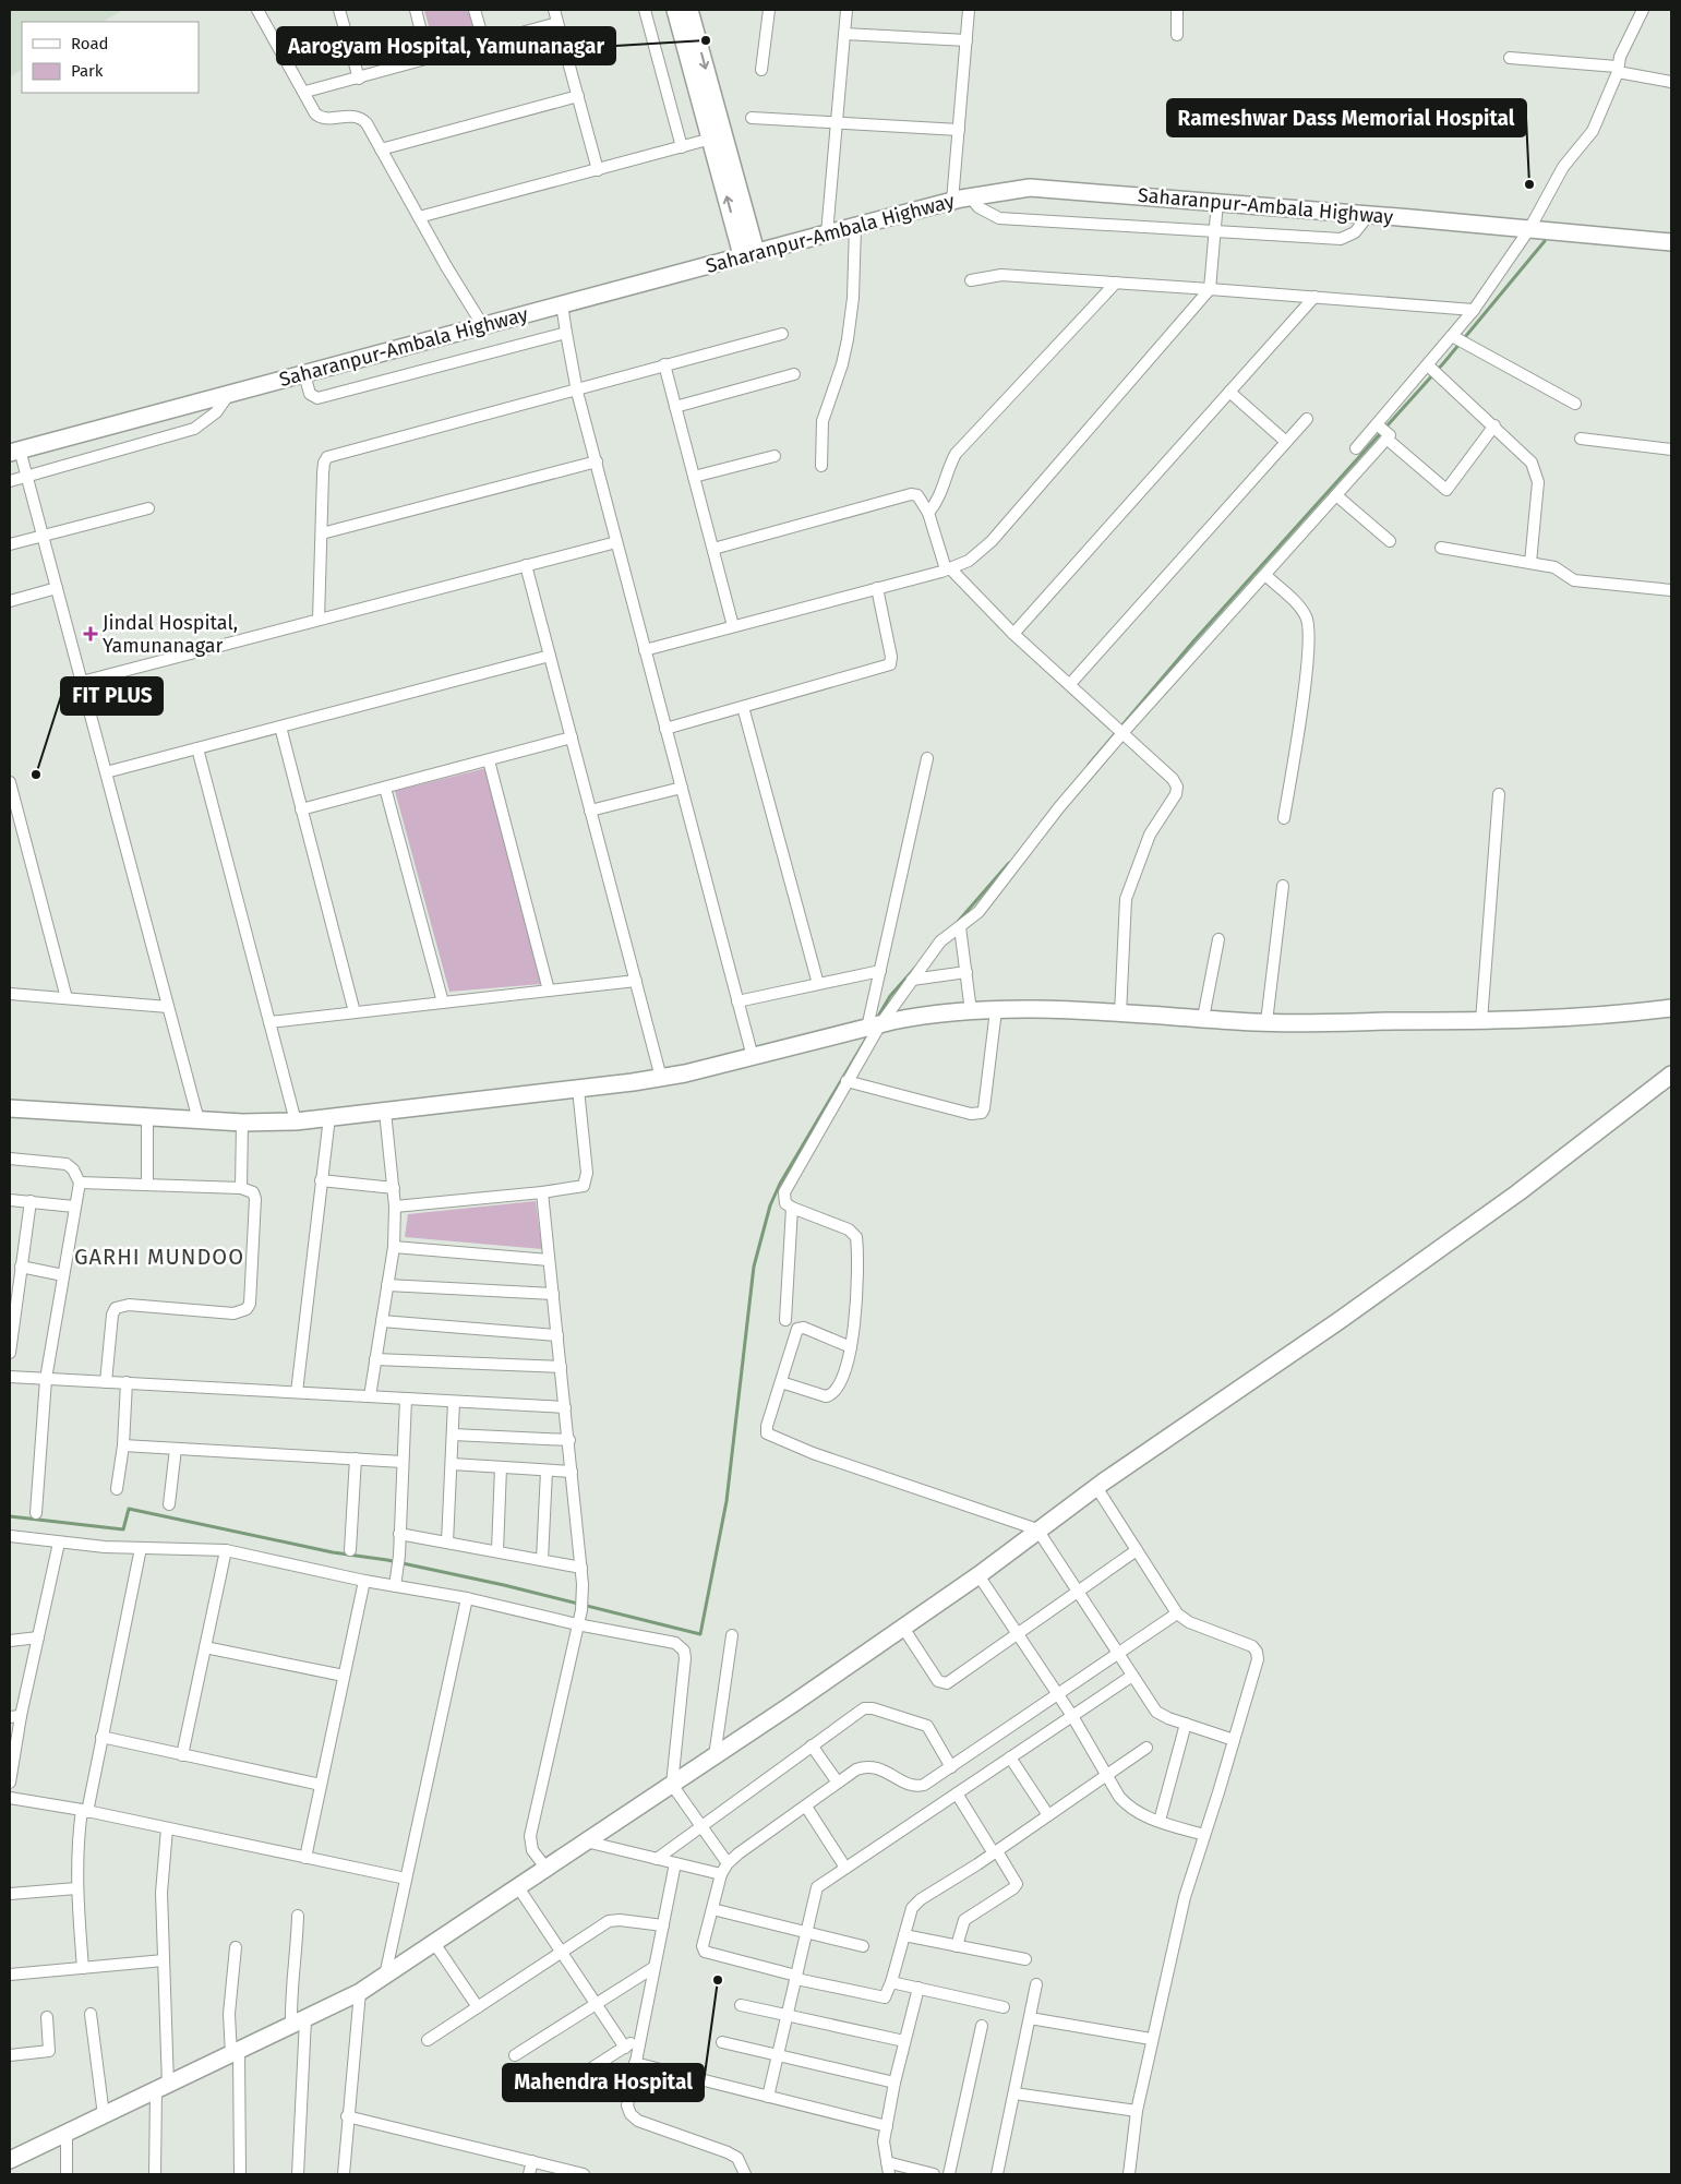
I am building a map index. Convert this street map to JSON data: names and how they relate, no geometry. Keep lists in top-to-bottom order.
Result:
{
  "streets": {
    "street": ["Saharanpur-Ambala Highway"]
  },
  "districts": ["GARHI MUNDOO"],
  "places": {
    "other": [
      "Aarogyam Hospital, Yamunanagar",
      "Rameshwar Dass Memorial Hospital",
      "FIT PLUS",
      "Mahendra Hospital"
    ],
    "health": ["Jindal Hospital, Yamunanagar"]
  },
  "legend": ["Road", "Park"]
}
